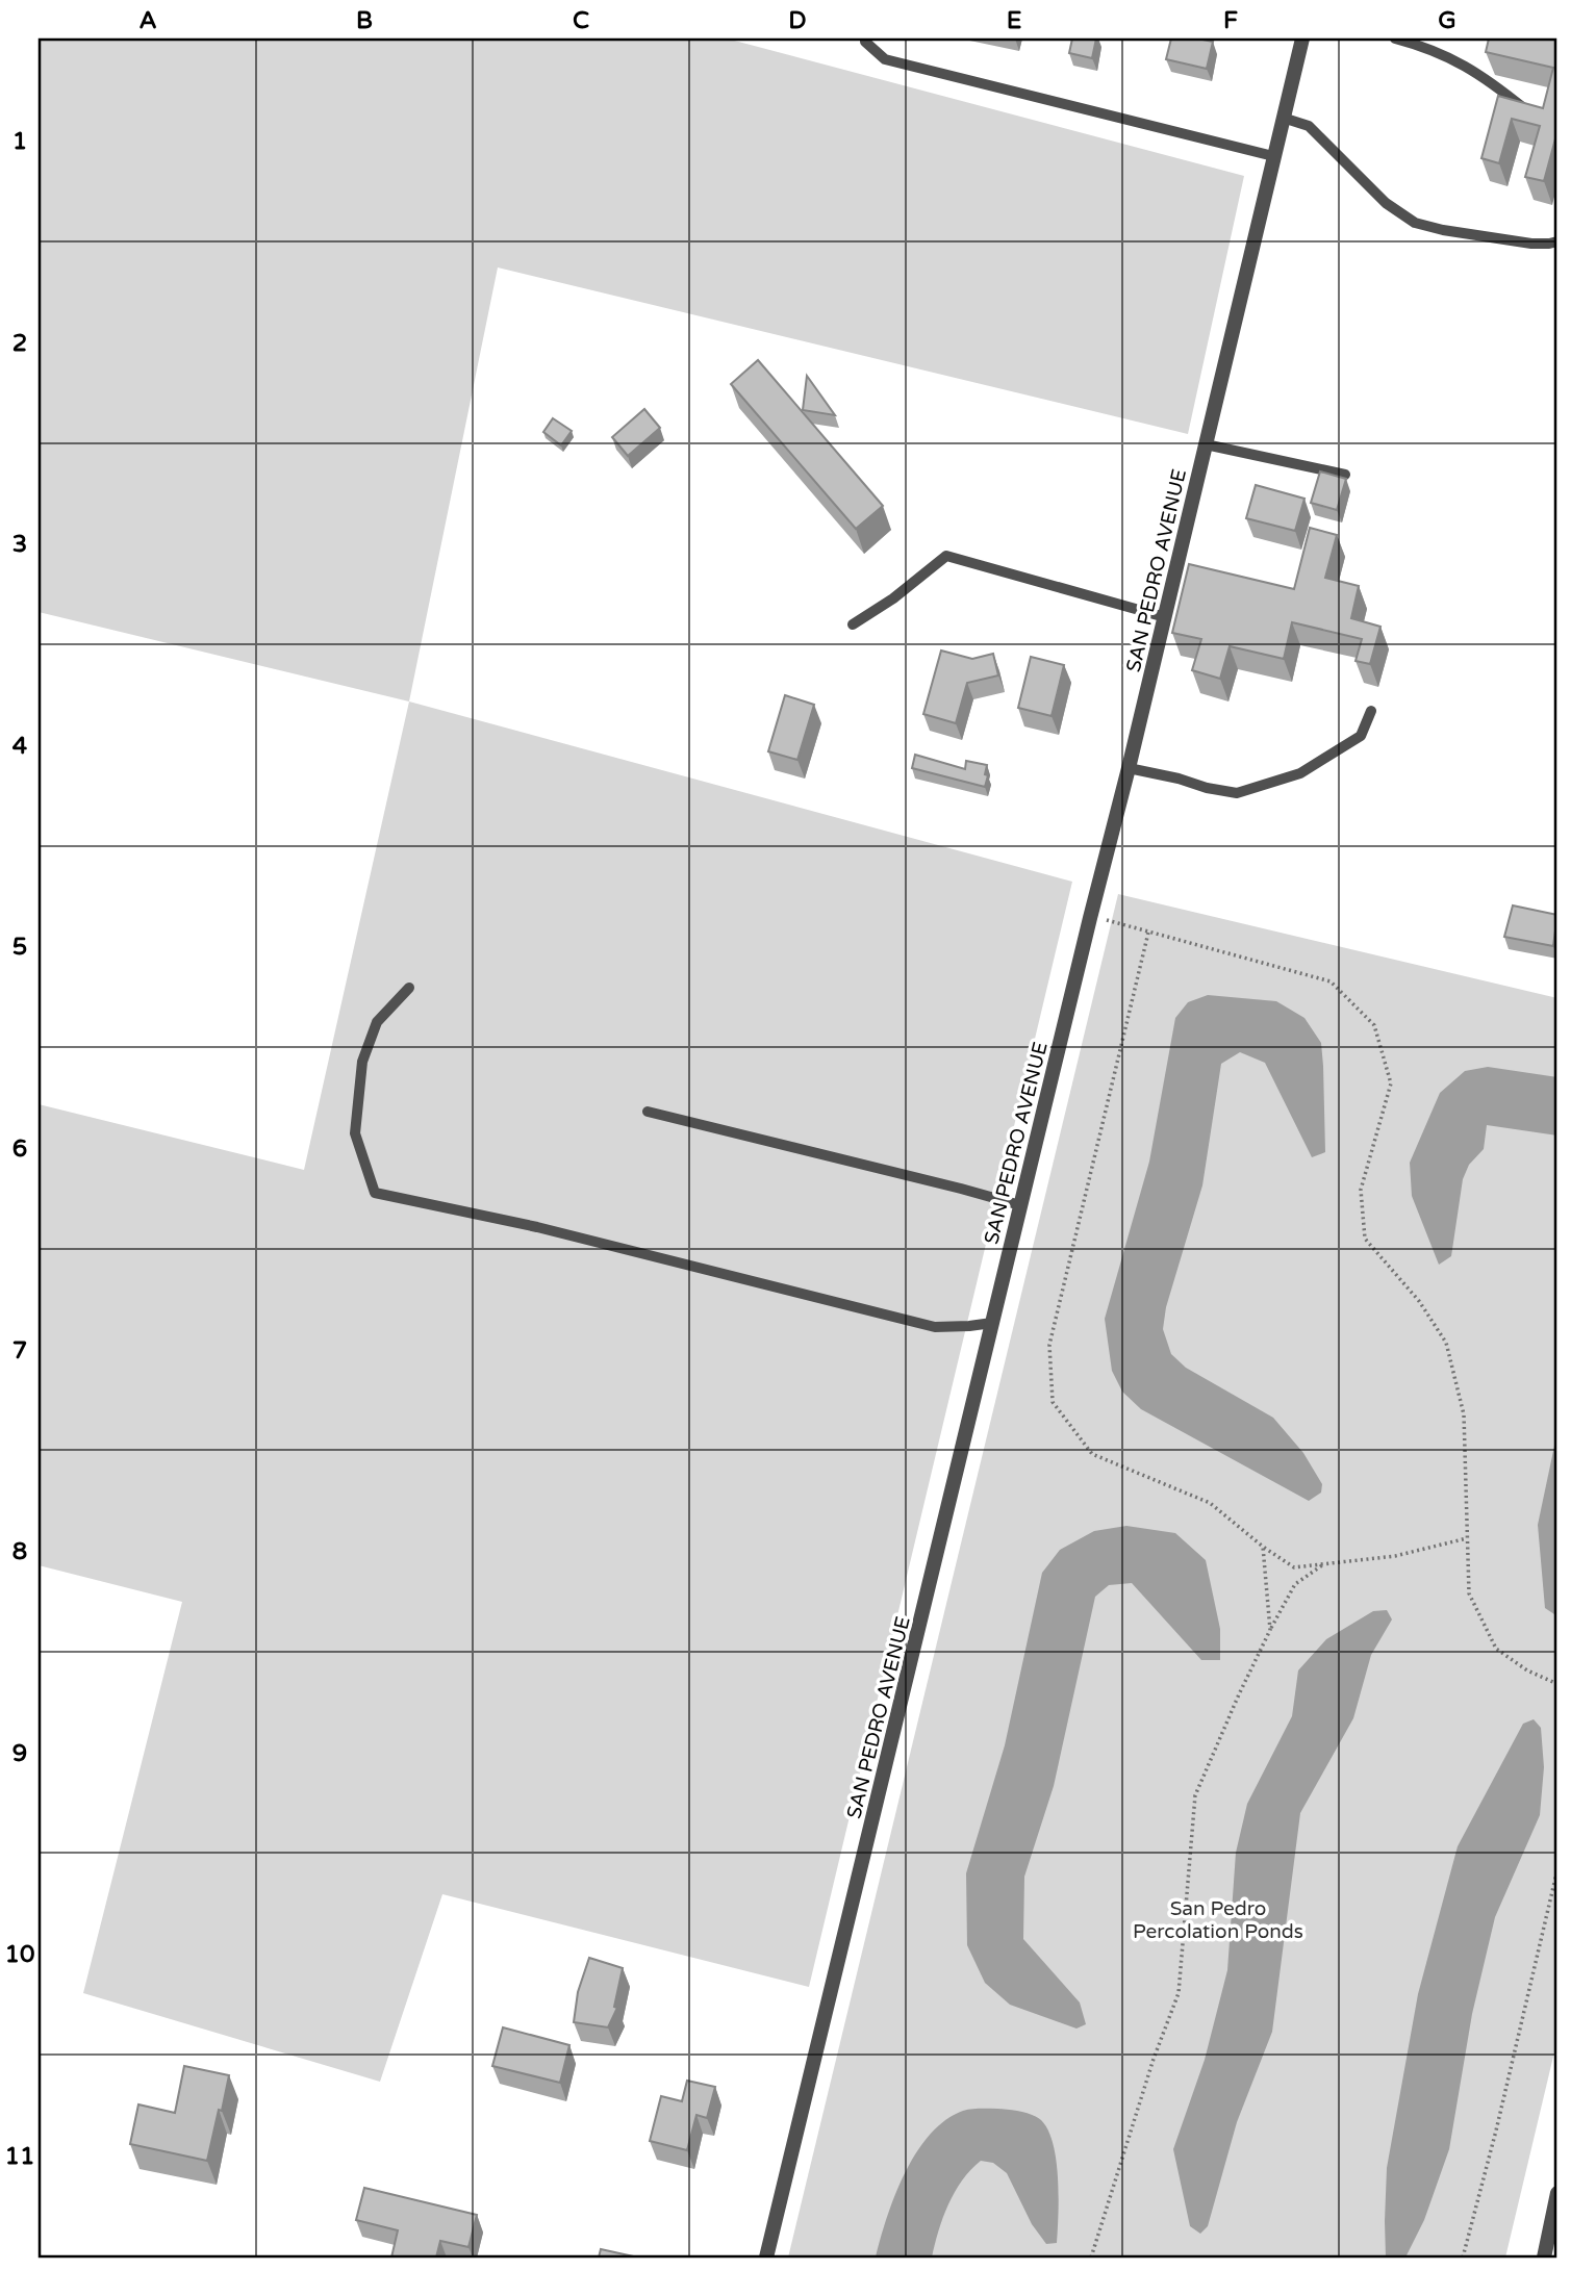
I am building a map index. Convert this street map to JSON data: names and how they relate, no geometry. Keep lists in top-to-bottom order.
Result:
{
  "streets": {
    "street": ["SAN PEDRO AVENUE"]
  },
  "parks": ["San Pedro Percolation Ponds"],
  "grid": {
    "columns": [
      "A",
      "B",
      "C",
      "D",
      "E",
      "F",
      "G"
    ],
    "rows": [
      "1",
      "2",
      "3",
      "4",
      "5",
      "6",
      "7",
      "8",
      "9",
      "10",
      "11"
    ]
  }
}
